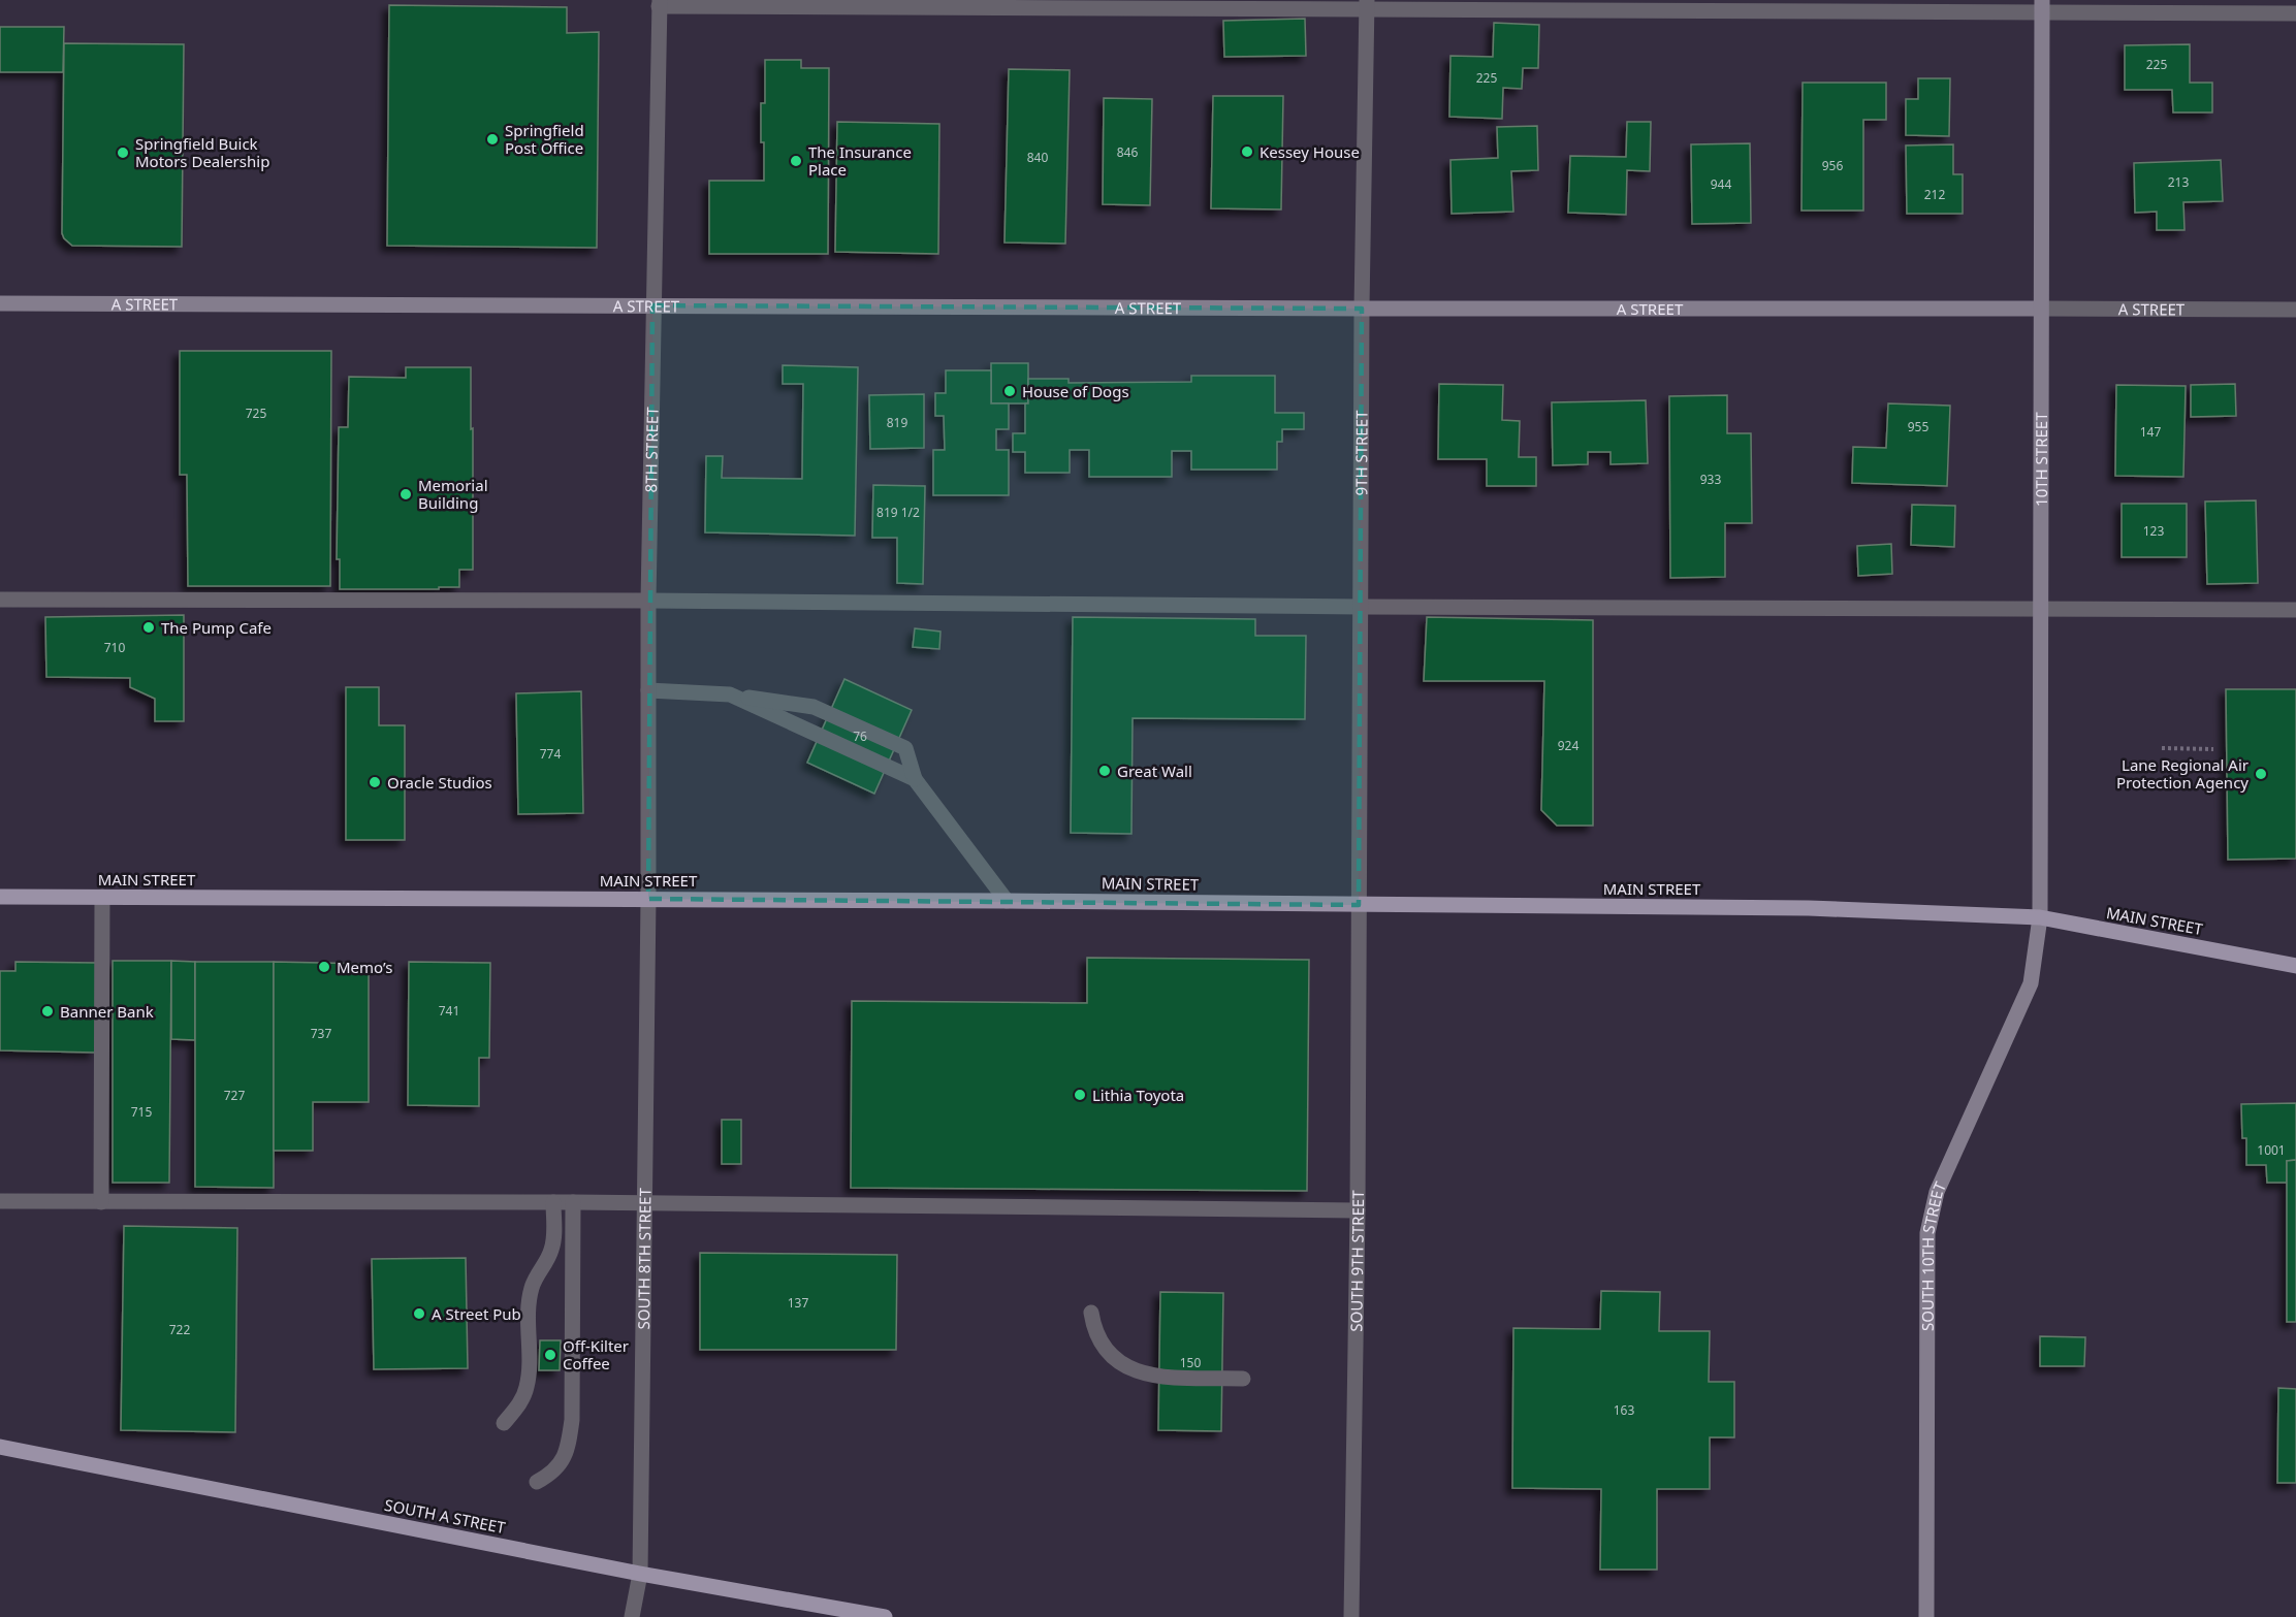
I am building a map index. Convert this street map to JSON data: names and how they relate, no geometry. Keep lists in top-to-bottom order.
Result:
{
  "streets": {
    "main road": ["MAIN STREET", "SOUTH A STREET"],
    "street": [
      "A STREET",
      "8TH STREET",
      "9TH STREET",
      "10TH STREET",
      "SOUTH 10TH STREET",
      "SOUTH 8TH STREET",
      "SOUTH 9TH STREET"
    ]
  },
  "crossings": [
    ["A STREET", "8TH STREET"],
    ["A STREET", "9TH STREET"],
    ["A STREET", "10TH STREET"],
    ["8TH STREET", "MAIN STREET"],
    ["8TH STREET", "SOUTH 8TH STREET"],
    ["9TH STREET", "MAIN STREET"],
    ["9TH STREET", "SOUTH 9TH STREET"],
    ["10TH STREET", "MAIN STREET"],
    ["10TH STREET", "SOUTH 10TH STREET"],
    ["MAIN STREET", "SOUTH 10TH STREET"],
    ["MAIN STREET", "SOUTH 8TH STREET"],
    ["MAIN STREET", "SOUTH 9TH STREET"],
    ["SOUTH 8TH STREET", "SOUTH A STREET"]
  ],
  "places": [
    "Springfield Post Office",
    "Kessey House",
    "Springfield Buick Motors Dealership",
    "The Insurance Place",
    "House of Dogs",
    "Memorial Building",
    "The Pump Cafe",
    "Great Wall",
    "Lane Regional Air Protection Agency",
    "Oracle Studios",
    "Memo’s",
    "Banner Bank",
    "Lithia Toyota",
    "A Street Pub",
    "Off-Kilter Coffee"
  ],
  "house_numbers": [
    "225",
    "225",
    "846",
    "840",
    "956",
    "213",
    "944",
    "212",
    "725",
    "819",
    "955",
    "147",
    "933",
    "819 1/2",
    "123",
    "710",
    "76",
    "924",
    "774",
    "741",
    "737",
    "727",
    "715",
    "1001",
    "137",
    "722",
    "150",
    "163"
  ]
}
